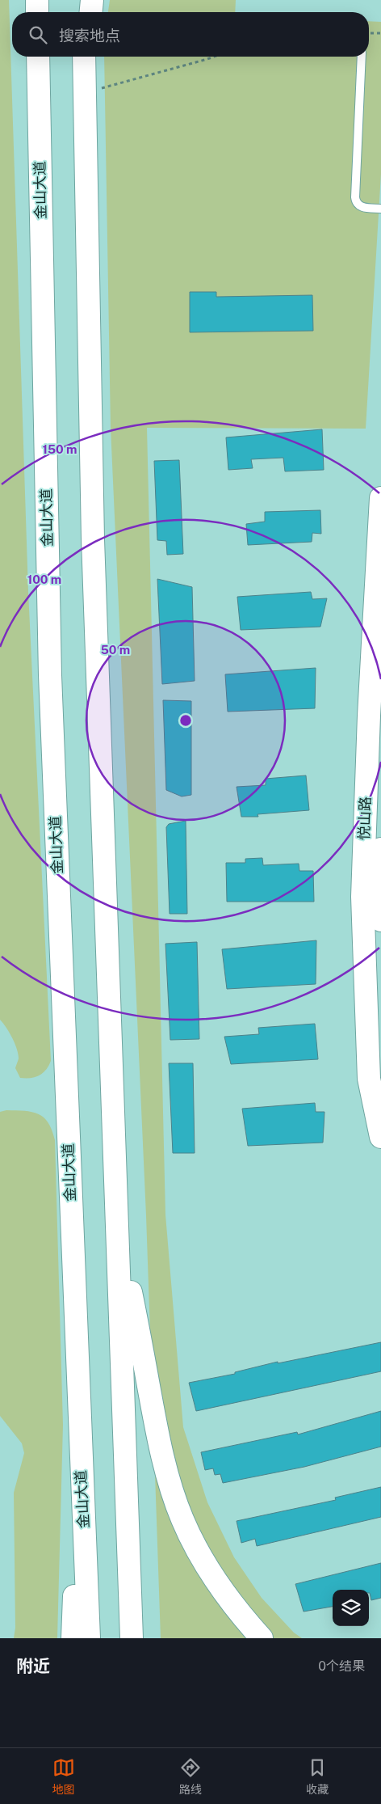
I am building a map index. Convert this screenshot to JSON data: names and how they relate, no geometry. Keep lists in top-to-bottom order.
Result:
{
  "streets": {
    "main road": ["金山大道", "悦山路"]
  },
  "page": {
    "search": "搜索地点",
    "heading": ["附近", "0个结果"],
    "nav": ["地图", "路线", "收藏"]
  },
  "rings": ["150 m", "100 m", "50 m"]
}
